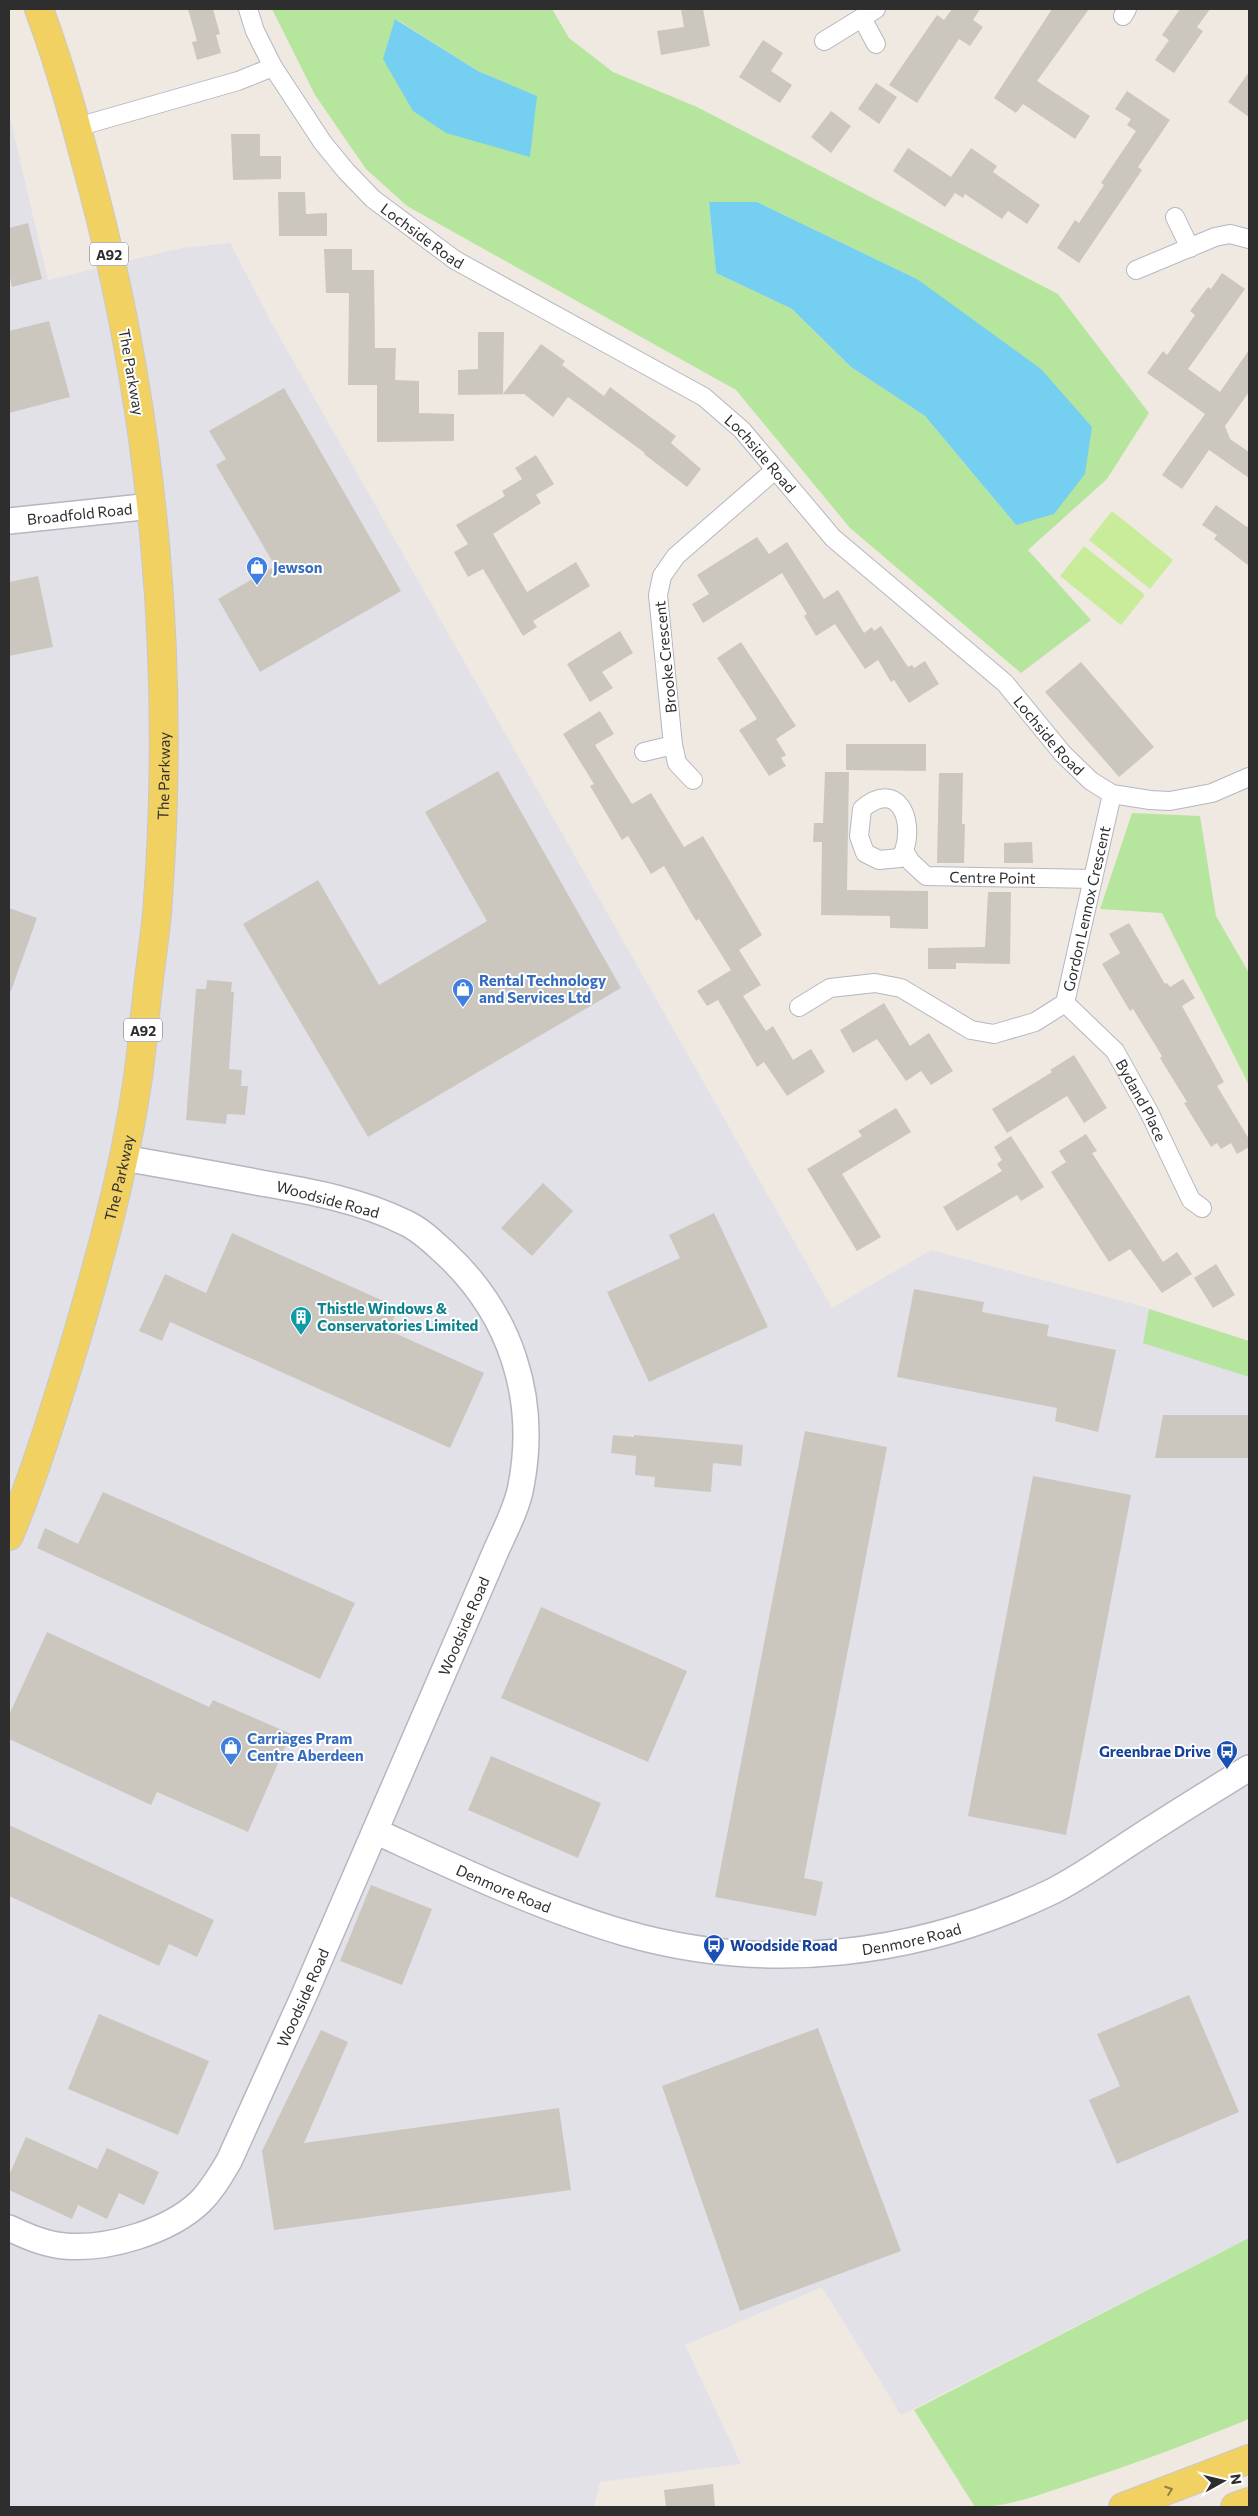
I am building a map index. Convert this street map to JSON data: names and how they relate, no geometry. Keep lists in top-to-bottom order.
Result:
{
  "streets": {
    "main road": ["A92", "The Parkway"],
    "street": [
      "Lochside Road",
      "Broadfold Road",
      "Brooke Crescent",
      "Centre Point",
      "Gordon Lennox Crescent",
      "Bydand Place",
      "Woodside Road",
      "Denmore Road"
    ]
  },
  "crossings": [
    ["Lochside Road", "Brooke Crescent"],
    ["Lochside Road", "Gordon Lennox Crescent"],
    ["The Parkway", "Broadfold Road"],
    ["The Parkway", "Woodside Road"],
    ["Centre Point", "Gordon Lennox Crescent"],
    ["Gordon Lennox Crescent", "Bydand Place"],
    ["Woodside Road", "Denmore Road"]
  ],
  "places": {
    "shop": ["Jewson", "Rental Technology and Services Ltd", "Carriages Pram Centre Aberdeen"],
    "building": ["Thistle Windows & Conservatories Limited"],
    "bus stop": ["Greenbrae Drive", "Woodside Road"]
  },
  "north": "right"
}
